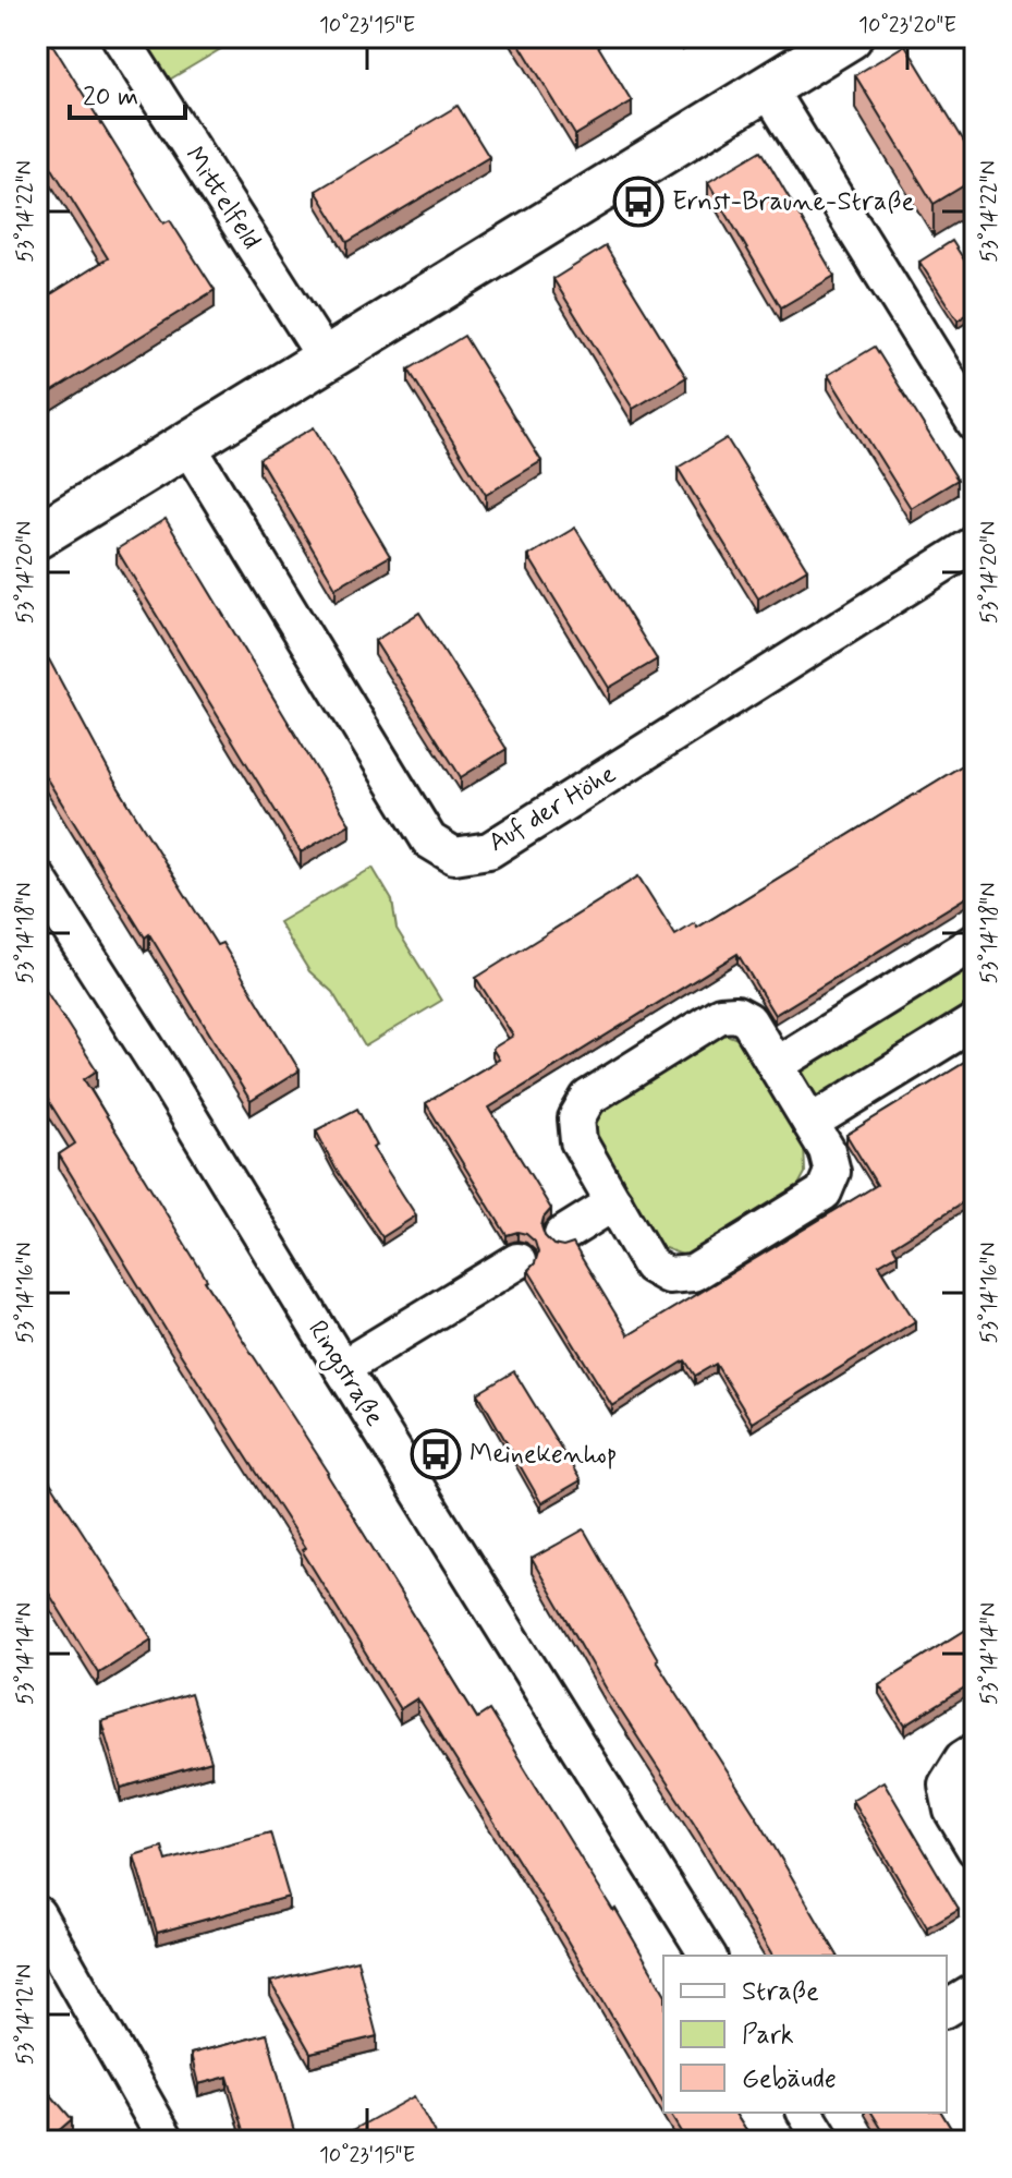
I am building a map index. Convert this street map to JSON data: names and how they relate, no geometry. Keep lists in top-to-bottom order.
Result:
{
  "streets": {
    "street": ["Mittelfeld", "Auf der Höhe", "Ringstraße"]
  },
  "places": {
    "bus stop": ["Ernst-Braune-Straße", "Meinekenhop"]
  },
  "legend": ["Straße", "Park", "Gebäude"],
  "scale_bar": "20 m",
  "coordinates": [
    "10°23'15\"E",
    "10°23'20\"E",
    "53°14'22\"N",
    "53°14'20\"N",
    "53°14'18\"N",
    "53°14'16\"N",
    "53°14'14\"N",
    "53°14'12\"N"
  ]
}
